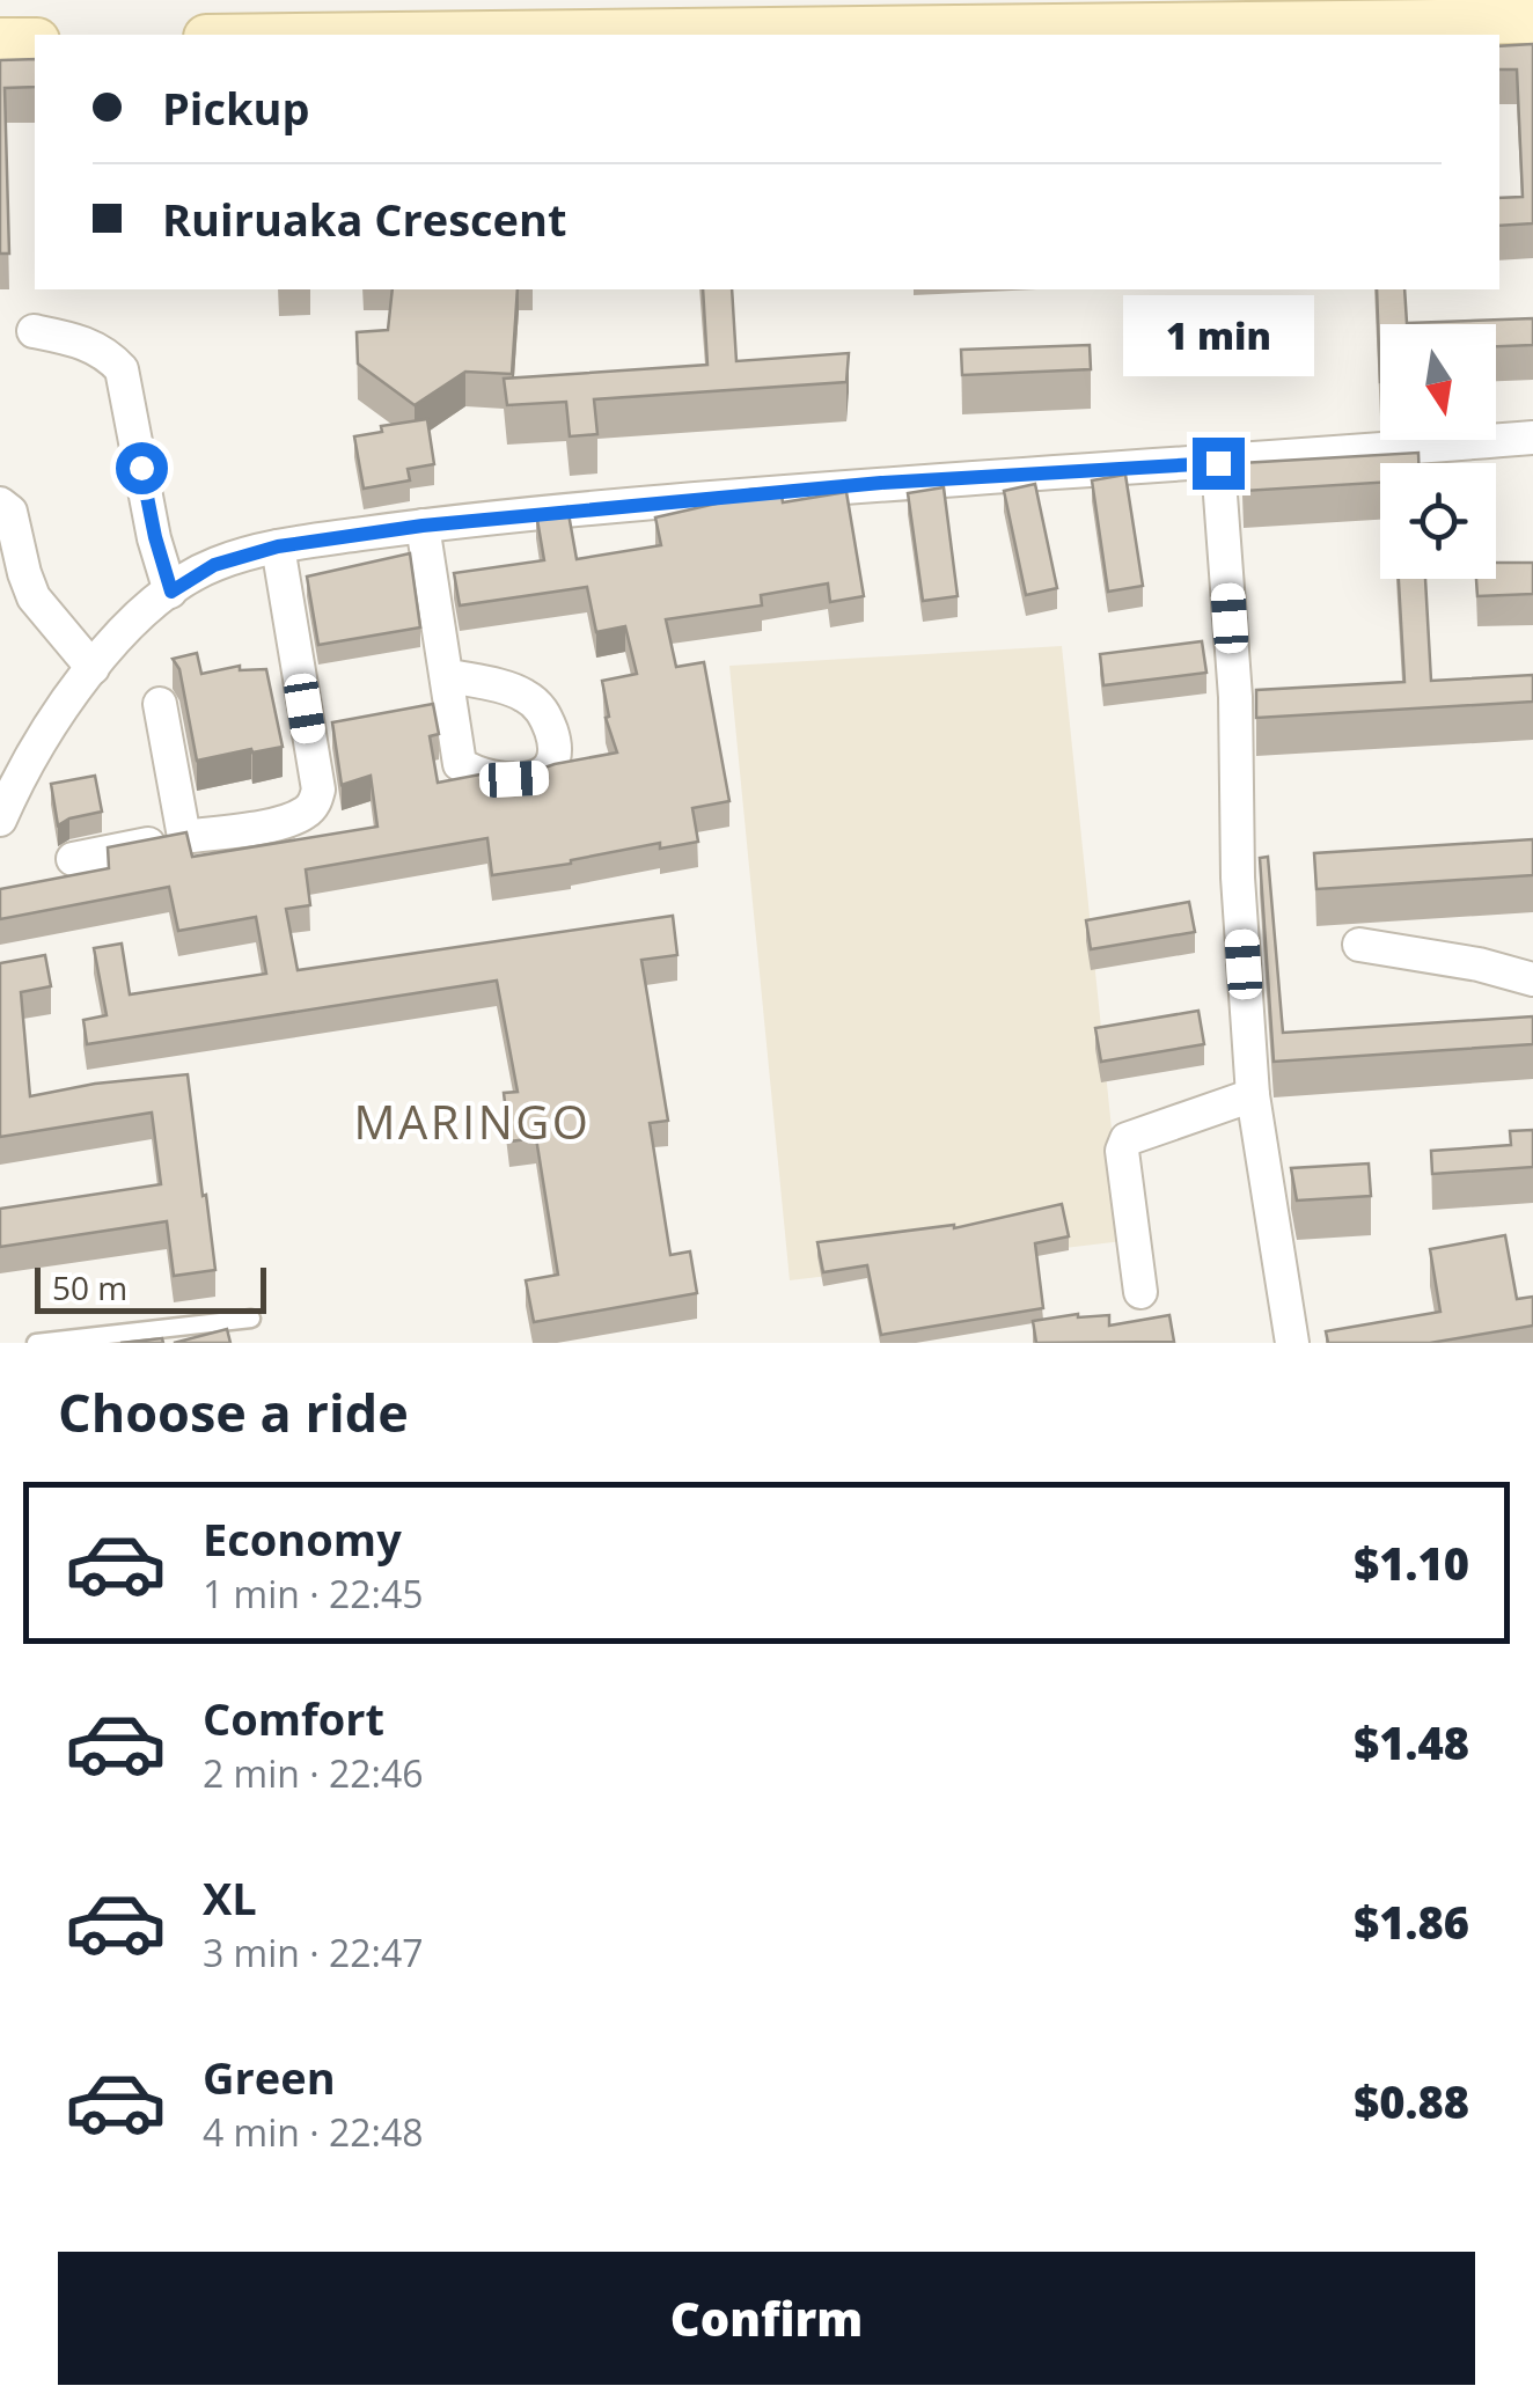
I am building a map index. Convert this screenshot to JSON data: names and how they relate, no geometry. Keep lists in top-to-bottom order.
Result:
{
  "districts": ["MARINGO"],
  "scale_bar": "50 m",
  "north": "bottom",
  "page": {
    "banner": ["Pickup", "Ruiruaka Crescent"],
    "bubble": "1 min",
    "scale": "50 m",
    "heading": "Choose a ride",
    "list": [
      {
        "name": "Economy",
        "note": "1 min · 22:45",
        "value": "$1.10"
      },
      {
        "name": "Comfort",
        "note": "2 min · 22:46",
        "value": "$1.48"
      },
      {
        "name": "XL",
        "note": "3 min · 22:47",
        "value": "$1.86"
      },
      {
        "name": "Green",
        "note": "4 min · 22:48",
        "value": "$0.88"
      }
    ],
    "buttons": "Confirm"
  }
}
